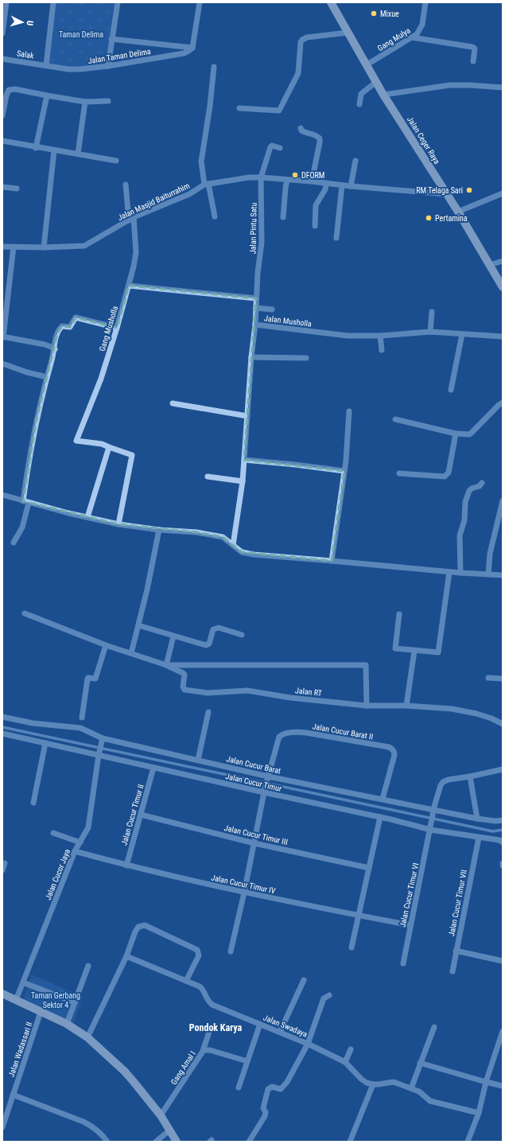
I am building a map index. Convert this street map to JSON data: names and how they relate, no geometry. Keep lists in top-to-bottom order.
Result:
{
  "streets": {
    "main road": ["Jalan Ceger Raya"],
    "street": [
      "Gang Mulya",
      "Salak",
      "Jalan Taman Delima",
      "Jalan Masjid Baiturrahim",
      "Jalan Pintu Satu",
      "Jalan Musholla",
      "Gang Musholla",
      "Jalan RT",
      "Jalan Cucur Barat II",
      "Jalan Cucur Barat",
      "Jalan Cucur Timur",
      "Jalan Cucur Timur II",
      "Jalan Cucur Timur III",
      "Jalan Cucor Jaya",
      "Jalan Cucur Timur IV",
      "Jalan Cucur Timur VI",
      "Jalan Cucur Timur VII",
      "Jalan Swadaya",
      "Jalan Wadassari II",
      "Gang Amal I"
    ]
  },
  "crossings": [
    ["Gang Mulya", "Jalan Ceger Raya"],
    ["Salak", "Jalan Taman Delima"],
    ["Jalan Ceger Raya", "Jalan Masjid Baiturrahim"],
    ["Jalan Masjid Baiturrahim", "Jalan Pintu Satu"],
    ["Jalan Masjid Baiturrahim", "Gang Musholla"],
    ["Jalan Pintu Satu", "Jalan Musholla"],
    ["Jalan Cucur Barat II", "Jalan Cucur Barat"],
    ["Jalan Cucur Barat", "Jalan Cucor Jaya"],
    ["Jalan Cucur Barat", "Jalan Cucur Timur VI"],
    ["Jalan Cucur Timur", "Jalan Cucur Timur II"],
    ["Jalan Cucur Timur", "Jalan Cucor Jaya"],
    ["Jalan Cucur Timur", "Jalan Cucur Timur VI"],
    ["Jalan Cucur Timur", "Jalan Cucur Timur VII"],
    ["Jalan Cucur Timur II", "Jalan Cucur Timur III"],
    ["Jalan Cucur Timur II", "Jalan Cucur Timur IV"],
    ["Jalan Cucor Jaya", "Jalan Cucur Timur IV"],
    ["Jalan Cucur Timur IV", "Jalan Cucur Timur VI"]
  ],
  "districts": ["Pondok Karya"],
  "parks": ["Taman Delima", "Taman Gerbang Sektor 4"],
  "places": [
    "Mixue",
    "DFORM",
    "RM Telaga Sari",
    "Pertamina"
  ],
  "north": "right"
}
